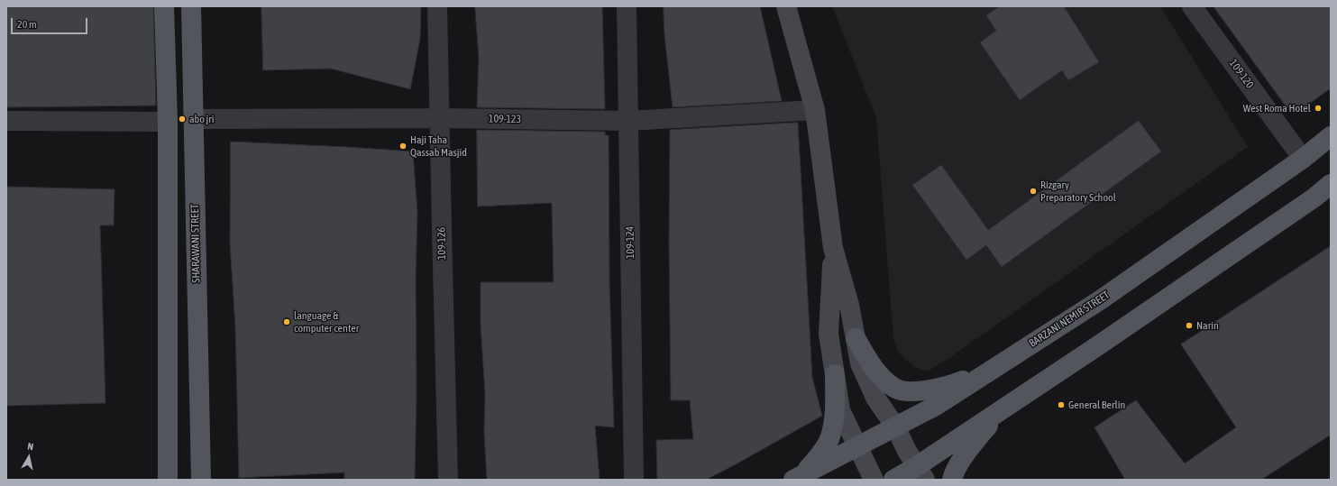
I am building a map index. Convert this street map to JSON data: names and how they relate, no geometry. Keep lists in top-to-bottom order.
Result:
{
  "streets": {
    "main road": ["SHARAWANI STREET", "BARZANI NEMIR STREET"],
    "street": [
      "109-120",
      "109-123",
      "109-124",
      "109-126"
    ]
  },
  "crossings": [
    ["109-120", "BARZANI NEMIR STREET"],
    ["109-123", "109-124"],
    ["109-123", "SHARAWANI STREET"],
    ["109-123", "109-126"]
  ],
  "places": [
    "West Roma Hotel",
    "abo jri",
    "Haji Taha Qassab Masjid",
    "Rizgary Preparatory School",
    "language & computer center",
    "Narin",
    "General Berlin"
  ],
  "scale_bar": "20 m",
  "north": "top"
}
